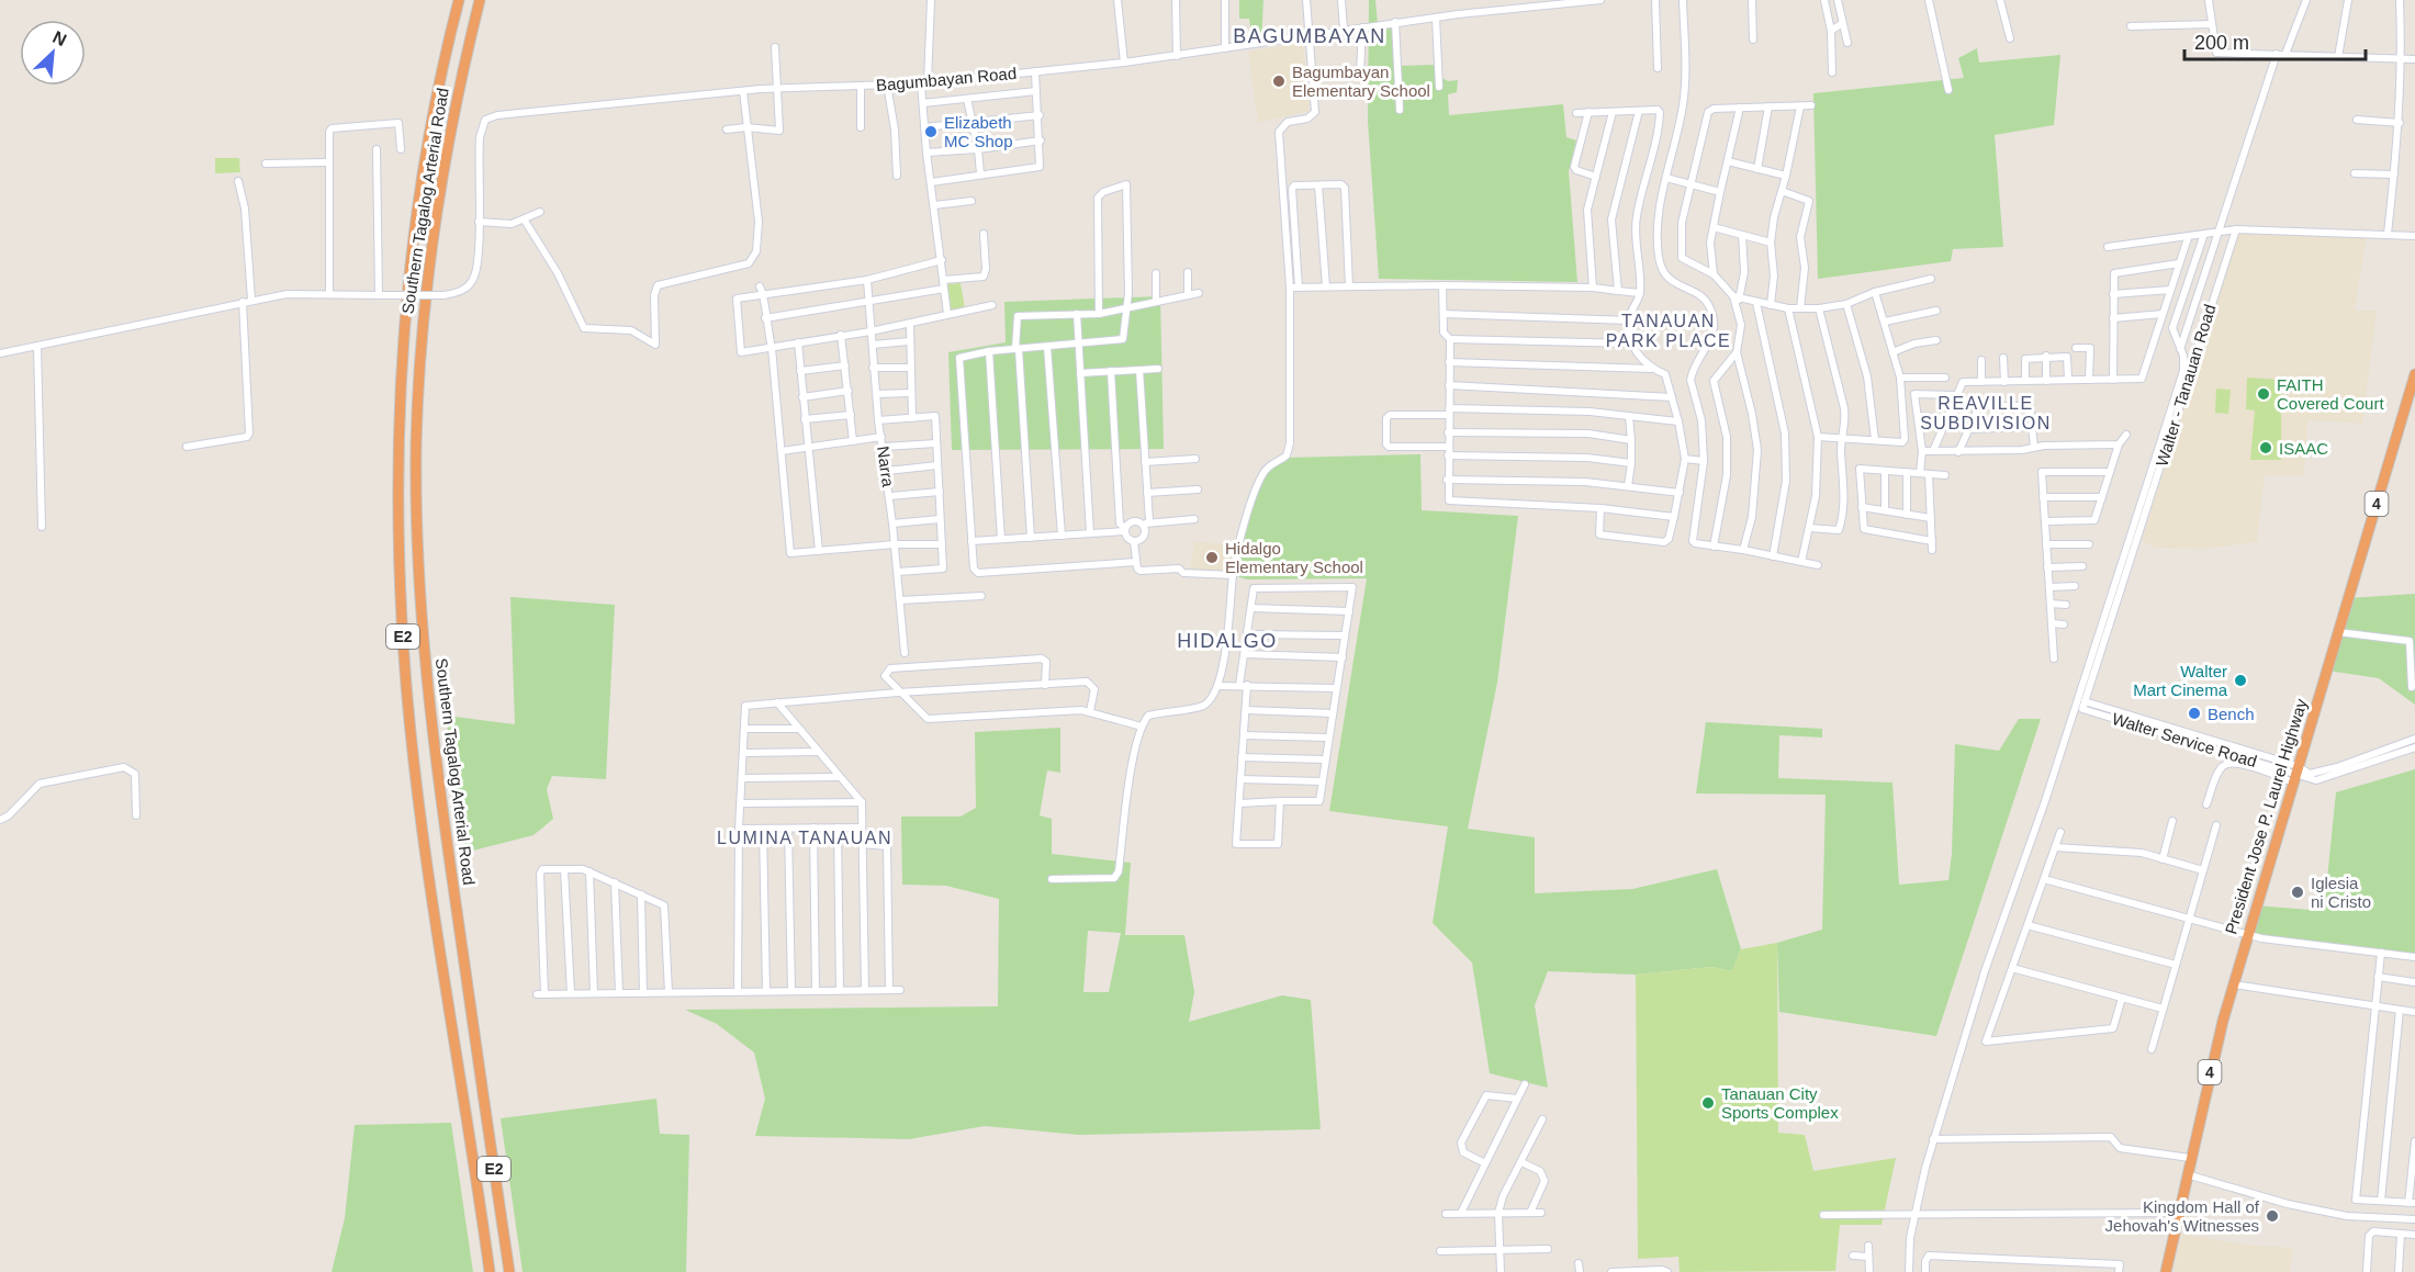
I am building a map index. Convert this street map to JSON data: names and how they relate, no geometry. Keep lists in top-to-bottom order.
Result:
{
  "streets": {
    "highway": [
      "Southern Tagalog Arterial Road",
      "4",
      "E2",
      "President Jose P. Laurel Highway"
    ],
    "street": [
      "Bagumbayan Road",
      "Walter - Tanauan Road",
      "Narra",
      "Walter Service Road"
    ]
  },
  "crossings": [
    ["Walter - Tanauan Road", "Walter Service Road"],
    ["Walter Service Road", "President Jose P. Laurel Highway"]
  ],
  "districts": [
    "BAGUMBAYAN",
    "TANAUAN PARK PLACE",
    "REAVILLE SUBDIVISION",
    "HIDALGO",
    "LUMINA TANAUAN"
  ],
  "places": [
    "Bagumbayan Elementary School",
    "Elizabeth MC Shop",
    "FAITH Covered Court",
    "ISAAC",
    "Hidalgo Elementary School",
    "Walter Mart Cinema",
    "Bench",
    "Iglesia ni Cristo",
    "Tanauan City Sports Complex",
    "Kingdom Hall of Jehovah's Witnesses"
  ],
  "scale_bar": "200 m",
  "north": "top right"
}
